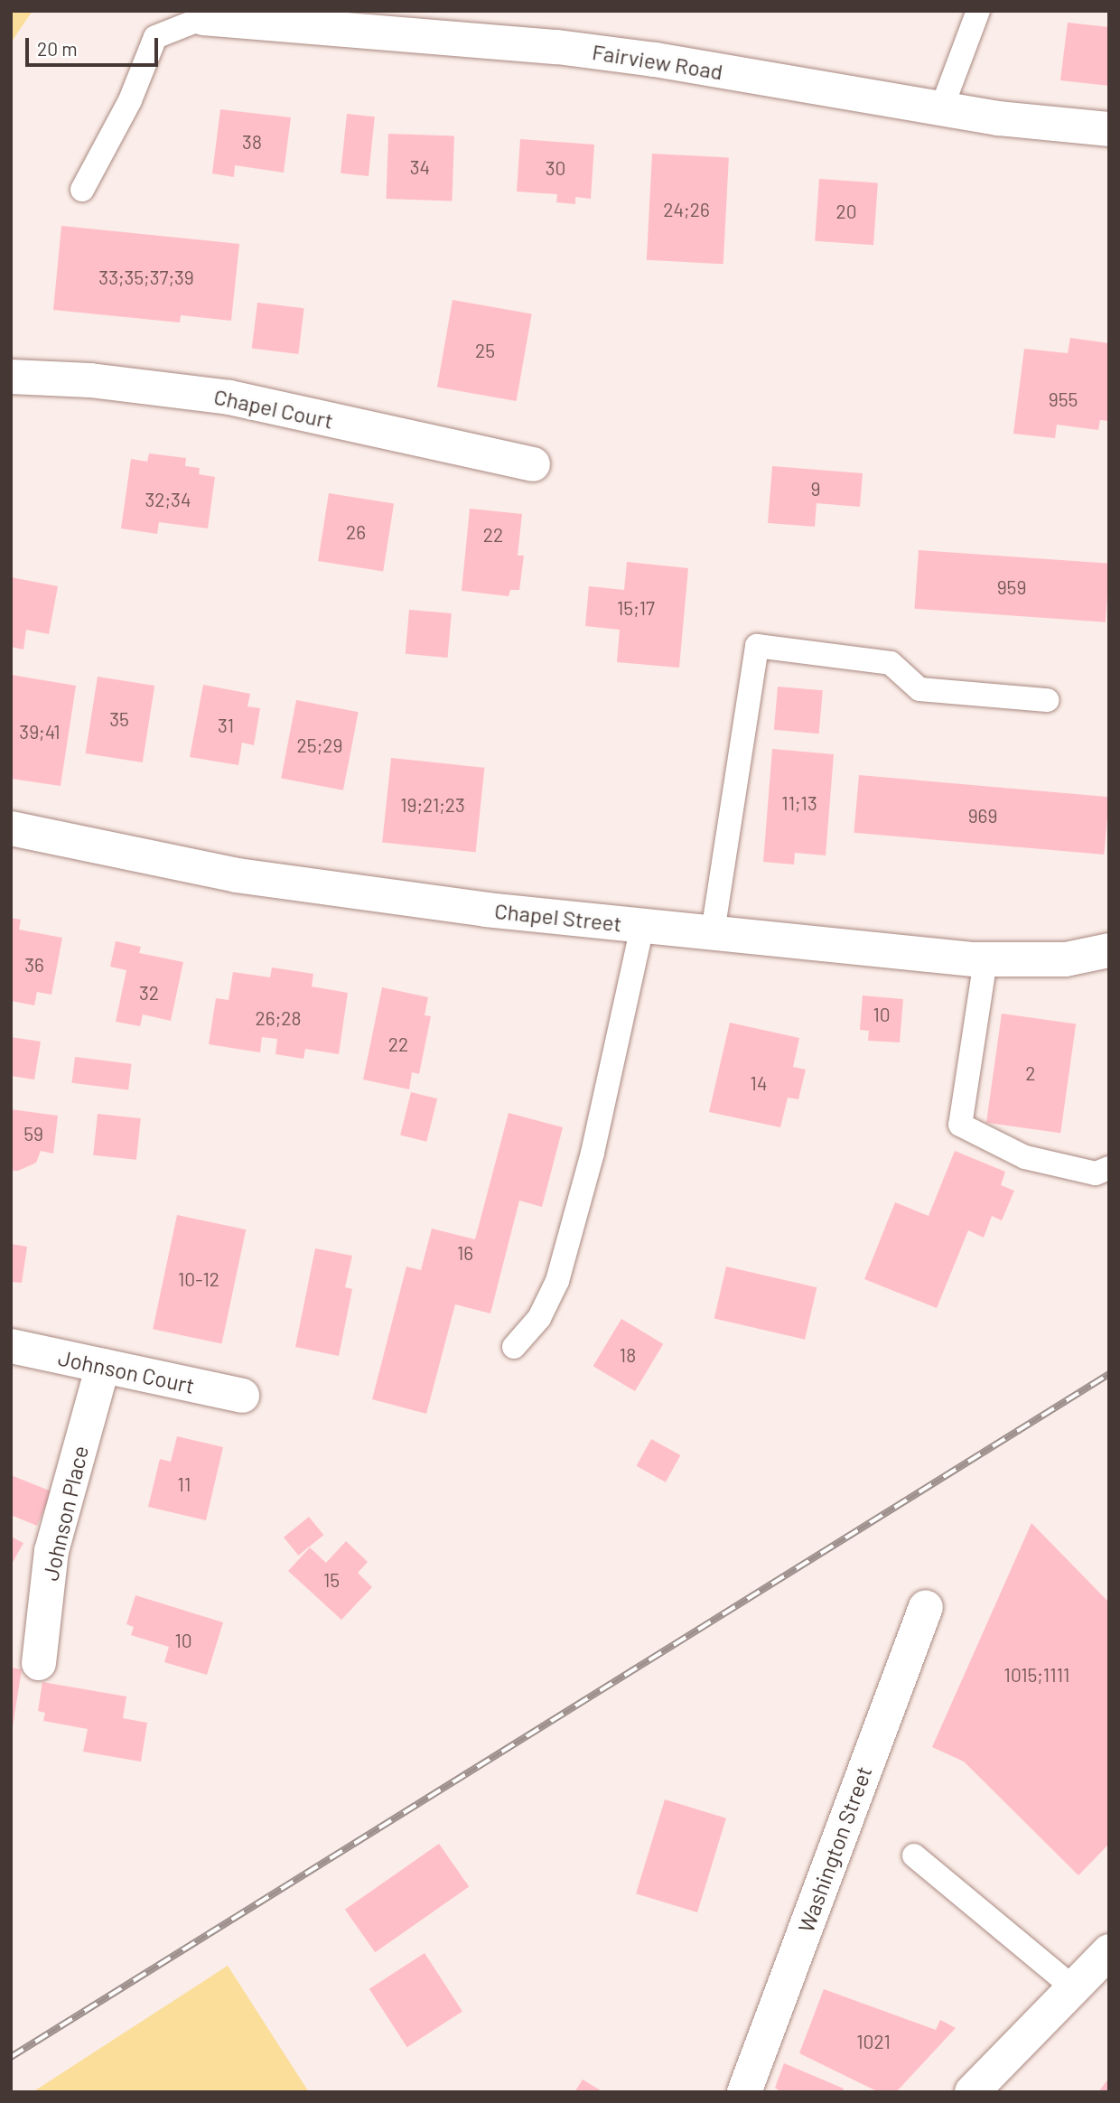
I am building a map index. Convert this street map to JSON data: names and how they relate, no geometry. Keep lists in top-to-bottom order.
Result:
{
  "streets": {
    "street": [
      "Fairview Road",
      "Chapel Court",
      "Chapel Street",
      "Johnson Court",
      "Johnson Place",
      "Washington Street"
    ]
  },
  "crossings": [
    ["Johnson Court", "Johnson Place"]
  ],
  "house_numbers": [
    "38",
    "34",
    "30",
    "24;26",
    "20",
    "33;35;37;39",
    "25",
    "955",
    "9",
    "32;34",
    "26",
    "22",
    "959",
    "15;17",
    "35",
    "31",
    "39;41",
    "25;29",
    "11;13",
    "19;21;23",
    "969",
    "36",
    "32",
    "10",
    "26;28",
    "22",
    "2",
    "14",
    "59",
    "16",
    "10-12",
    "18",
    "11",
    "15",
    "10",
    "1015;1111",
    "1021"
  ],
  "scale_bar": "20 m"
}
